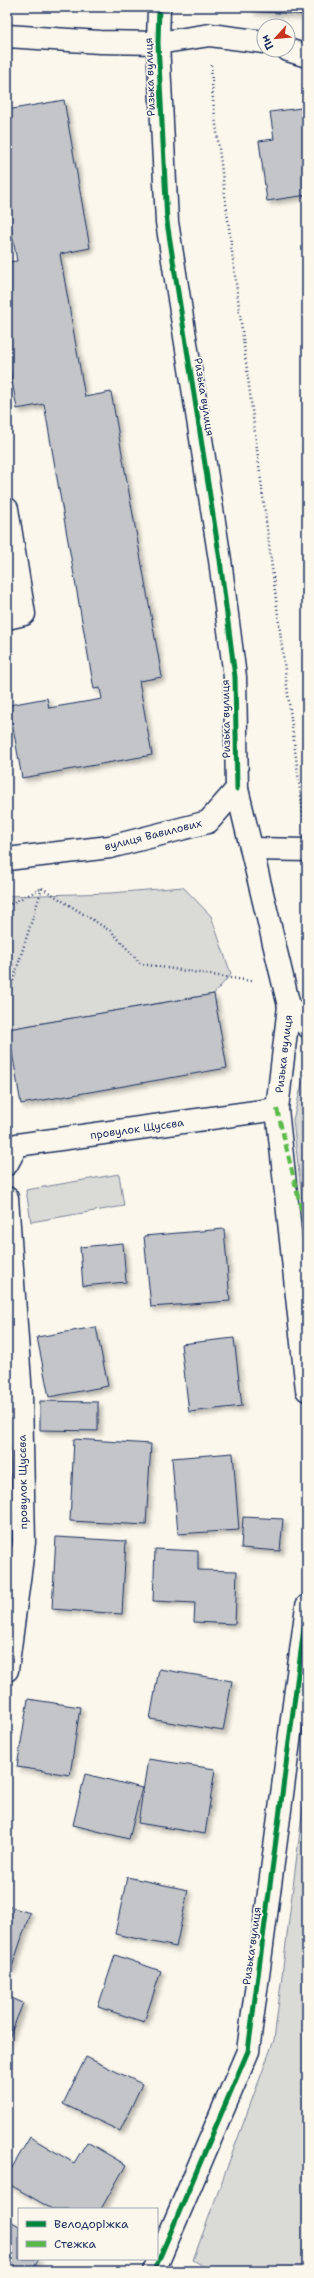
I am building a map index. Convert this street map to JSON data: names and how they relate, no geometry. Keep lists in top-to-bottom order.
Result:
{
  "streets": {
    "street": ["Ризька вулиця", "вулиця Вавилових", "провулок Щусєва"]
  },
  "crossings": [
    ["Ризька вулиця", "вулиця Вавилових"],
    ["Ризька вулиця", "провулок Щусєва"]
  ],
  "legend": ["Велодоріжка", "Стежка"],
  "north": "bottom left"
}
